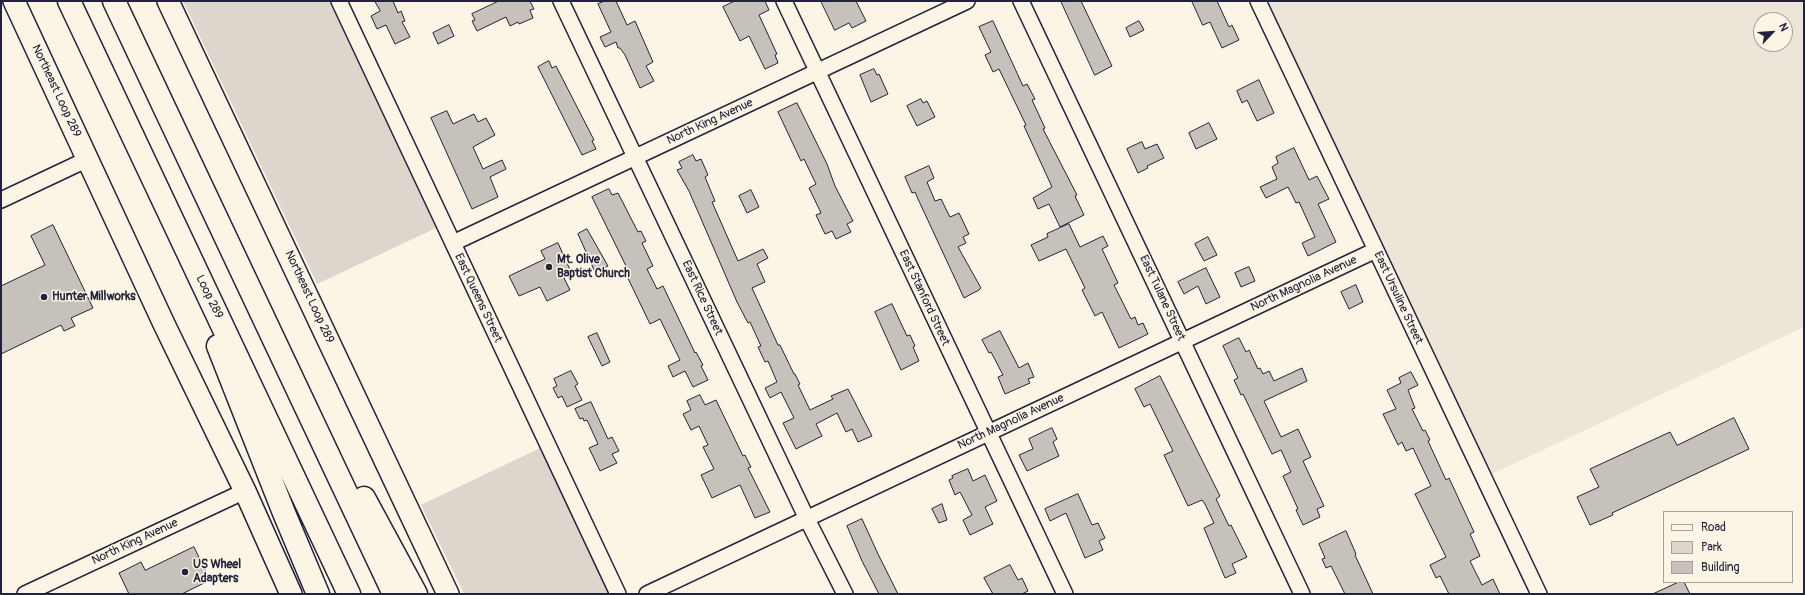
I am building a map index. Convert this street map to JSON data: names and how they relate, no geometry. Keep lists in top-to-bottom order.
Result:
{
  "streets": {
    "highway": ["Loop 289"],
    "main road": ["Northeast Loop 289"],
    "street": [
      "North King Avenue",
      "North Magnolia Avenue",
      "East Queens Street",
      "East Rice Street",
      "East Stanford Street",
      "East Tulane Street",
      "East Ursuline Street"
    ]
  },
  "crossings": [
    ["Northeast Loop 289", "North King Avenue"],
    ["North King Avenue", "East Queens Street"],
    ["North King Avenue", "East Rice Street"],
    ["North King Avenue", "East Stanford Street"],
    ["North Magnolia Avenue", "East Rice Street"],
    ["North Magnolia Avenue", "East Stanford Street"],
    ["North Magnolia Avenue", "East Tulane Street"],
    ["North Magnolia Avenue", "East Ursuline Street"]
  ],
  "places": ["Mt. Olive Baptist Church", "Hunter Millworks", "US Wheel Adapters"],
  "legend": ["Road", "Park", "Building"],
  "north": "top right"
}
